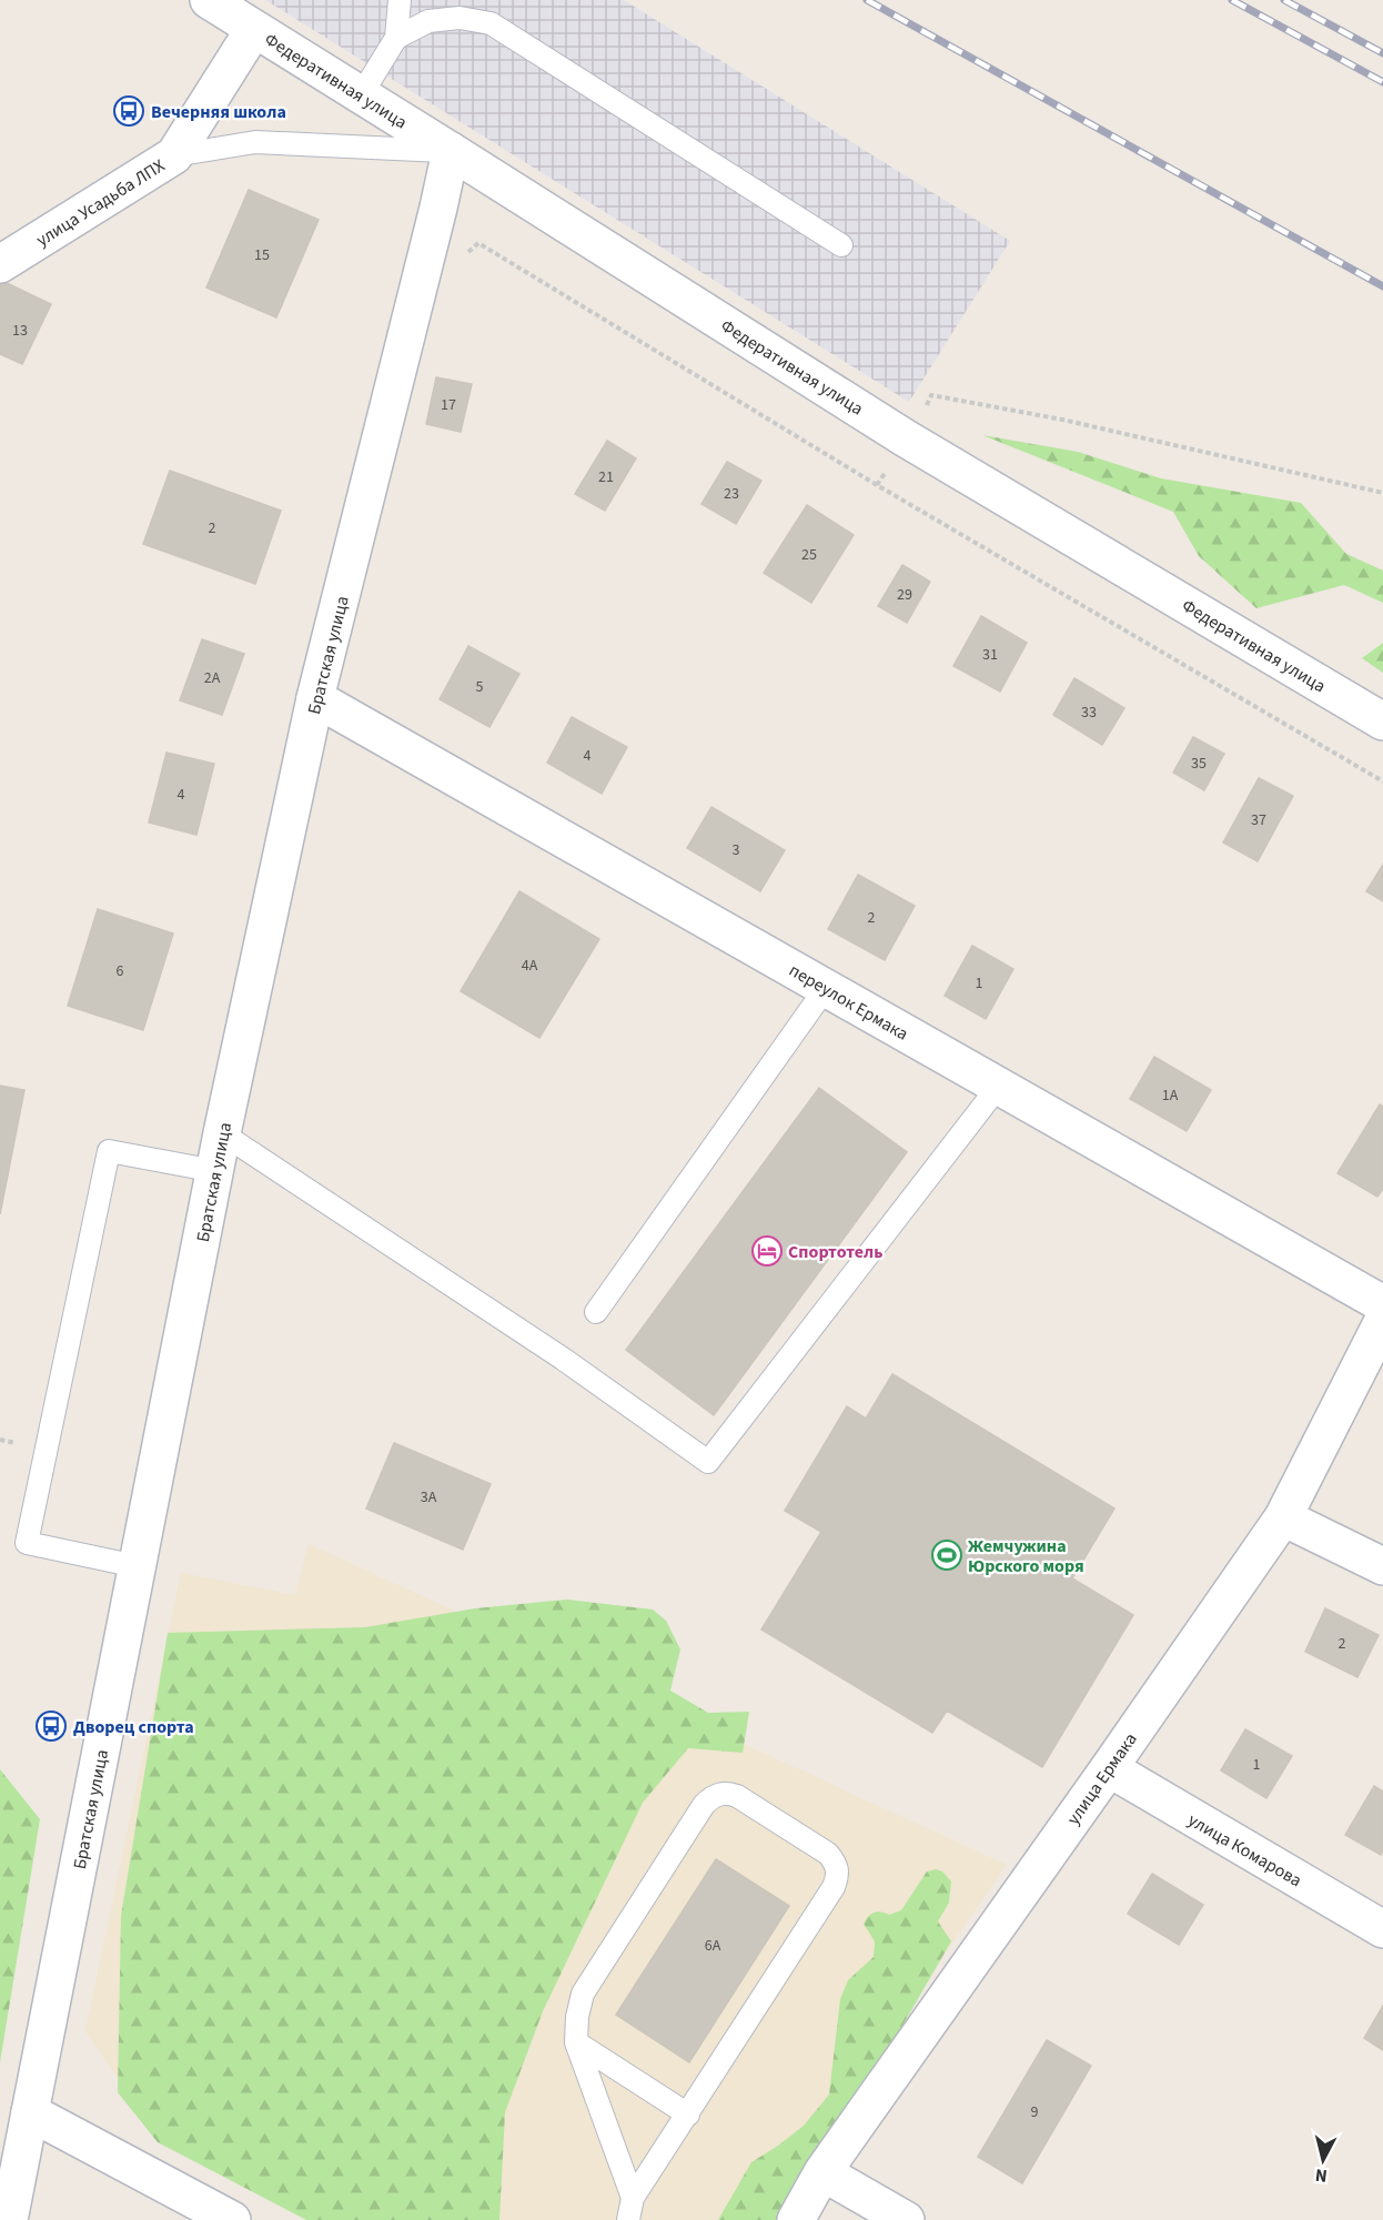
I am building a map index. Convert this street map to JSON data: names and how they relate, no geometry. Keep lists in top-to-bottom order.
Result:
{
  "streets": {
    "street": [
      "Федеративная улица",
      "улица Усадьба ЛПХ",
      "Братская улица",
      "переулок Ермака",
      "улица Ермака",
      "улица Комарова"
    ]
  },
  "crossings": [
    ["Федеративная улица", "улица Усадьба ЛПХ"],
    ["Федеративная улица", "Братская улица"],
    ["Братская улица", "переулок Ермака"],
    ["улица Ермака", "улица Комарова"]
  ],
  "places": {
    "bus stop": ["Вечерняя школа", "Дворец спорта"],
    "hotel": ["Спортотель"],
    "sports": ["Жемчужина Юрского моря"]
  },
  "house_numbers": [
    "15",
    "13",
    "17",
    "21",
    "23",
    "2",
    "25",
    "29",
    "31",
    "2А",
    "5",
    "33",
    "4",
    "35",
    "4",
    "37",
    "3",
    "2",
    "4А",
    "6",
    "1",
    "1А",
    "3А",
    "2",
    "1",
    "6А",
    "9"
  ],
  "north": "bottom"
}
